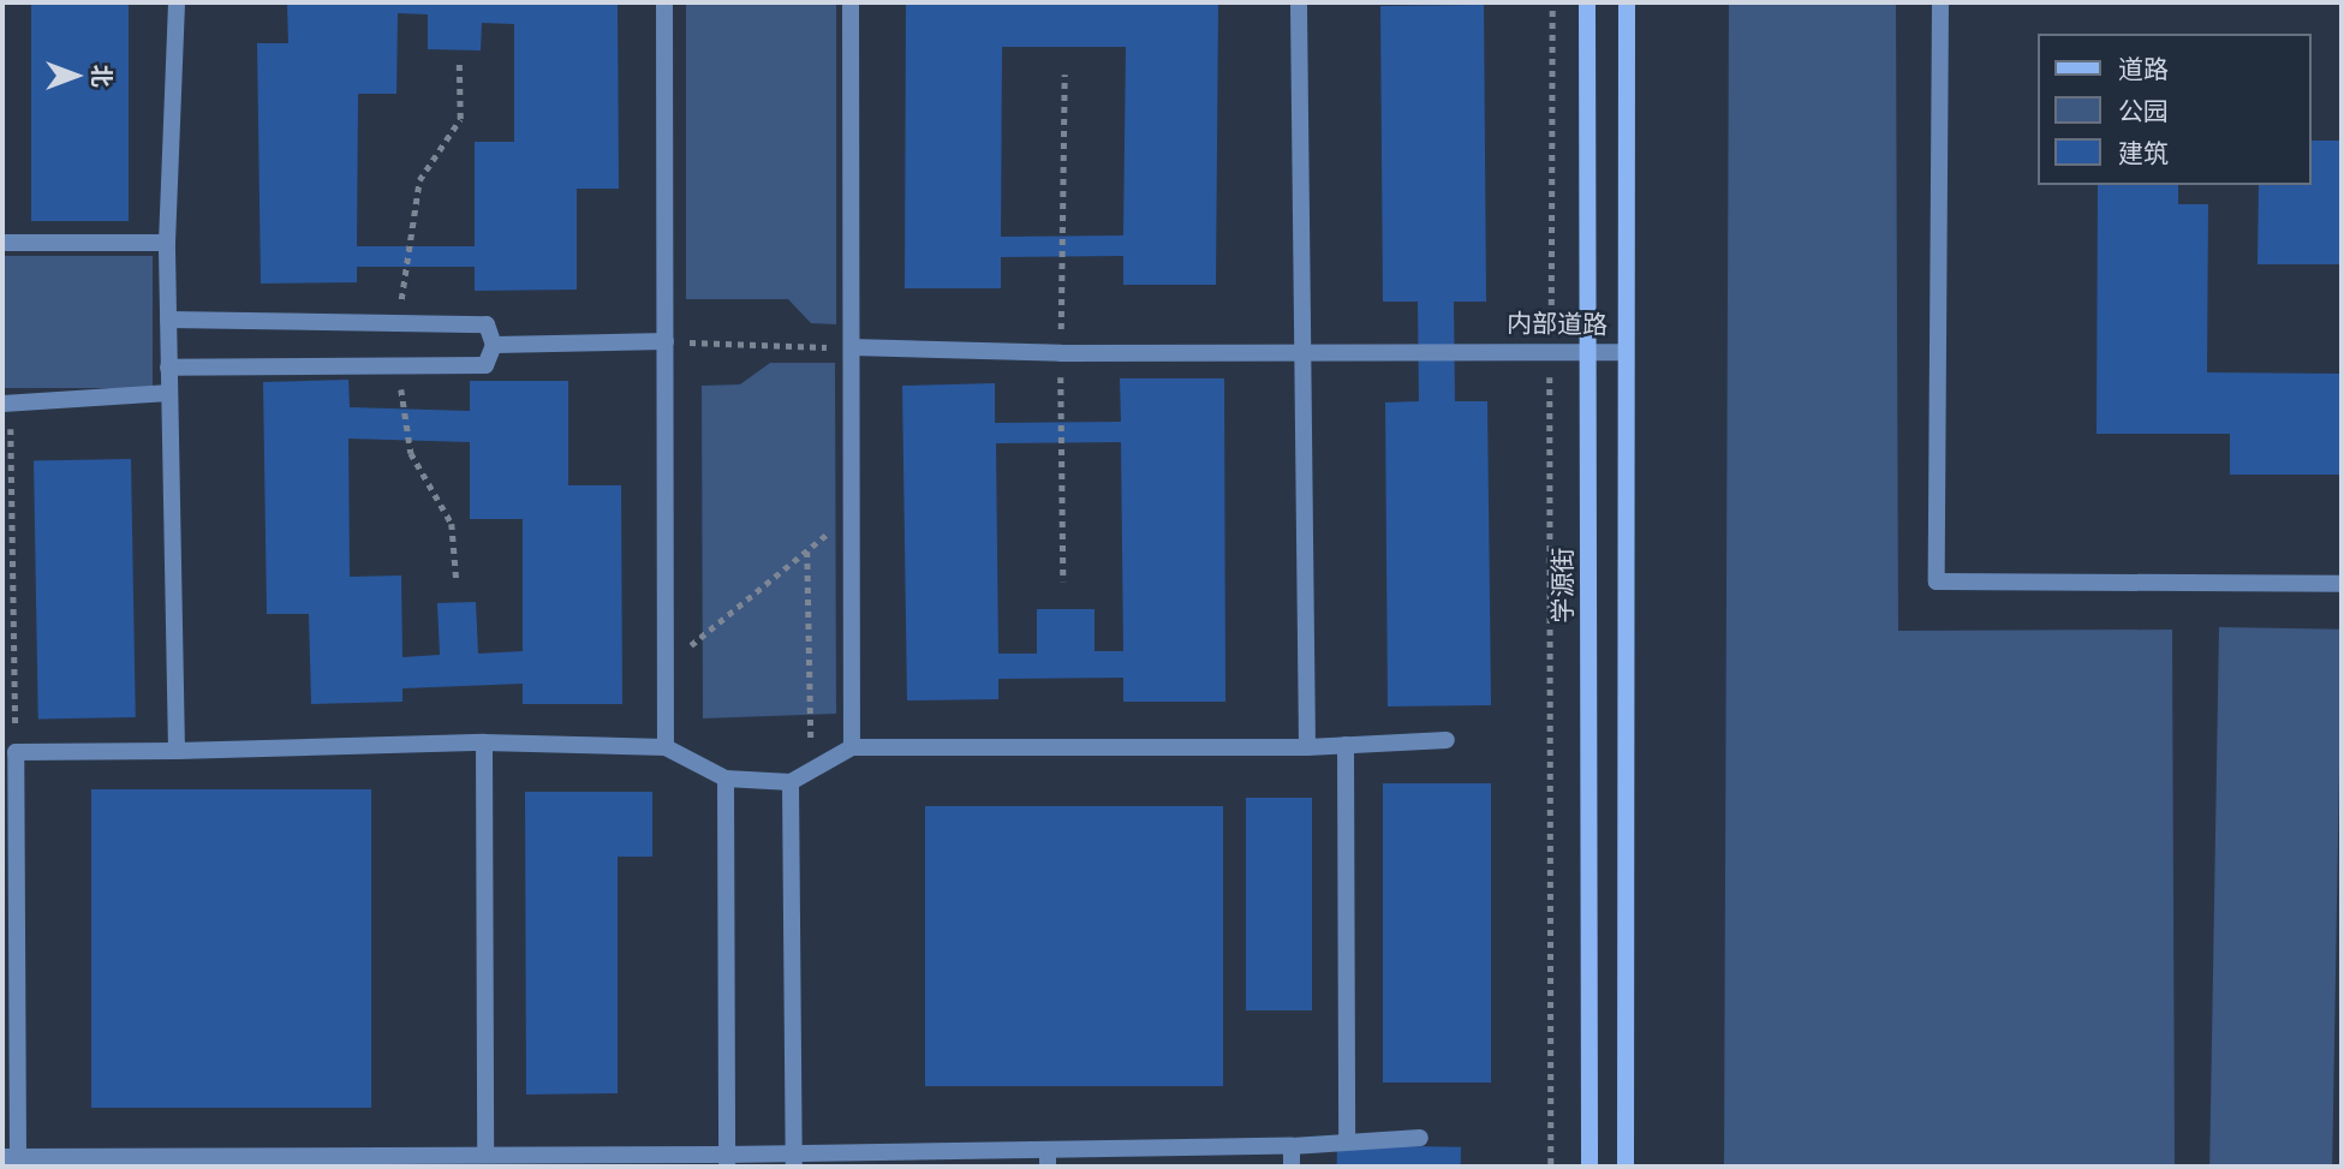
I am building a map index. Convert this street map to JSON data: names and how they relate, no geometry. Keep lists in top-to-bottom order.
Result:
{
  "streets": {
    "main road": ["学源街"],
    "street": ["内部道路"]
  },
  "crossings": [
    ["内部道路", "学源街"]
  ],
  "legend": ["道路", "公园", "建筑"],
  "north": "right"
}
